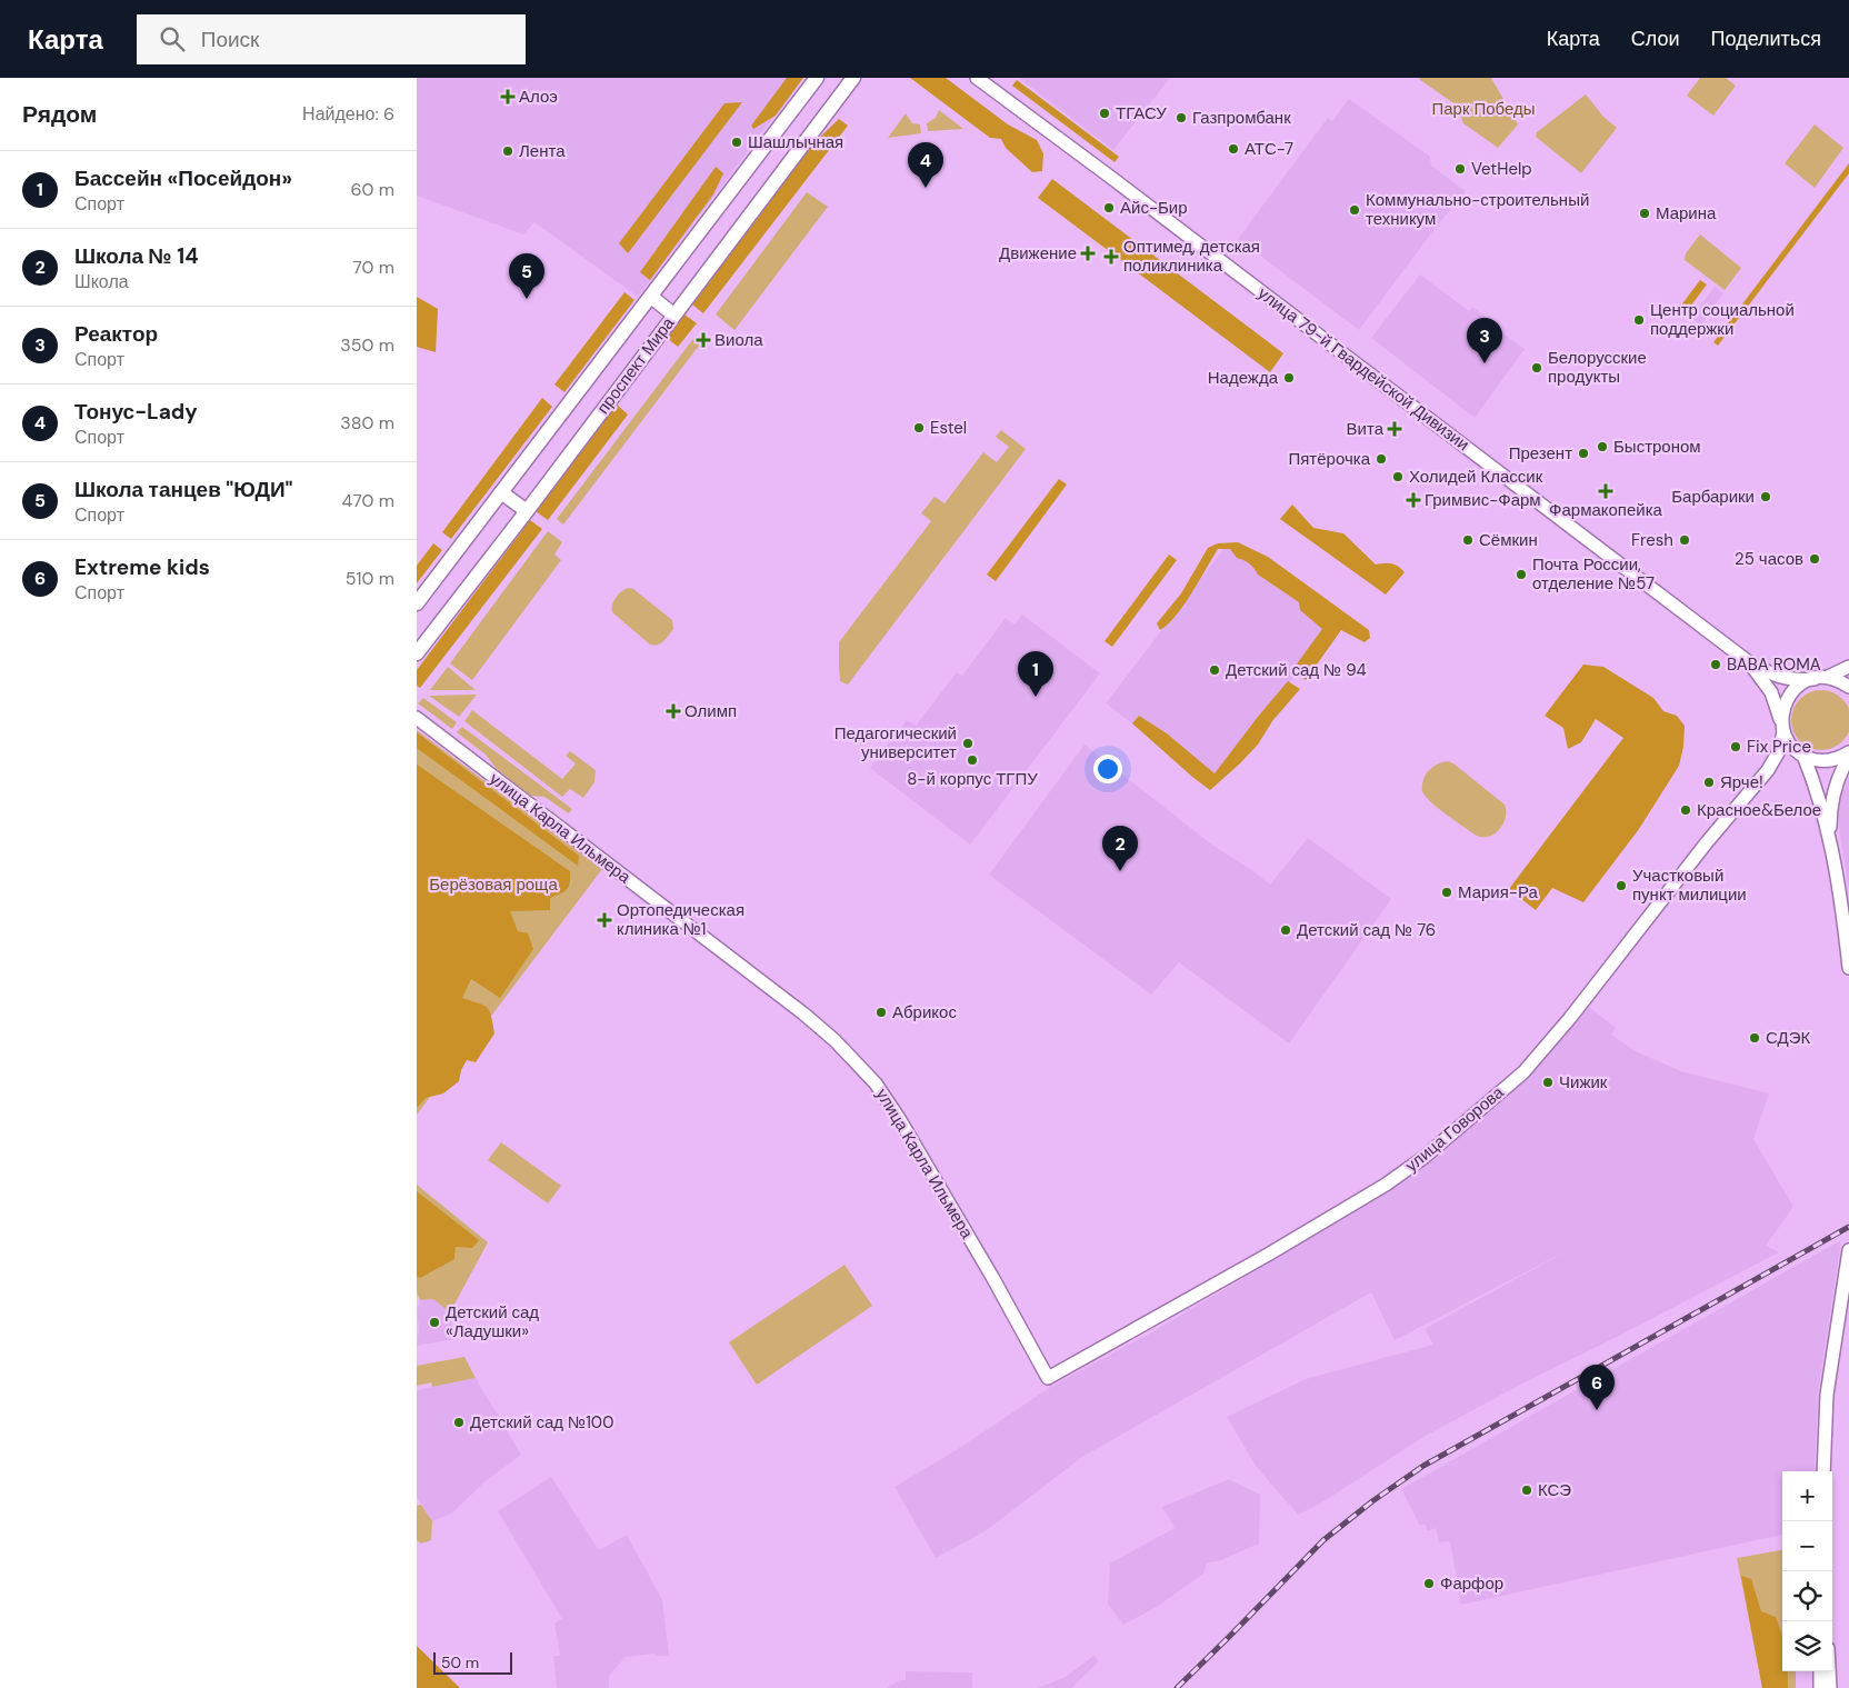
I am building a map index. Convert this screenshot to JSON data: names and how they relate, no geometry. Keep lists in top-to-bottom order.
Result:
{
  "streets": {
    "main road": ["проспект Мира"],
    "street": ["улица 79-й Гвардейской Дивизии", "улица Карла Ильмера", "улица Говорова"]
  },
  "crossings": [
    ["улица Карла Ильмера", "улица Говорова"]
  ],
  "parks": ["Парк Победы", "Берёзовая роща"],
  "places": {
    "health": [
      "Алоэ",
      "Движение",
      "Оптимед, детская поликлиника",
      "Виола",
      "Вита",
      "Фармакопейка",
      "Гримвис-Фарм",
      "Олимп",
      "Ортопедическая клиника №1"
    ],
    "other": [
      "ТГАСУ",
      "Газпромбанк",
      "Шашлычная",
      "АТС-7",
      "Лента",
      "VetHelp",
      "Айс-Бир",
      "Коммунально-строительный техникум",
      "Марина",
      "Центр социальной поддержки",
      "Белорусские продукты",
      "Надежда",
      "Estel",
      "Быстроном",
      "Презент",
      "Пятёрочка",
      "Холидей Классик",
      "Барбарики",
      "Сёмкин",
      "Fresh",
      "25 часов",
      "Почта России, отделение №57",
      "BABA ROMA",
      "Детский сад № 94",
      "Педагогический университет",
      "Fix Price",
      "8-й корпус ТГПУ",
      "Ярче!",
      "Красное&Белое",
      "Участковый пункт милиции",
      "Мария-Ра",
      "Детский сад № 76",
      "Абрикос",
      "СДЭК",
      "Чижик",
      "Детский сад «Ладушки»",
      "Детский сад №100",
      "КСЭ",
      "Фарфор"
    ]
  },
  "scale_bar": "50 m",
  "page": {
    "header": "Карта",
    "search": "Поиск",
    "nav": ["Карта", "Слои", "Поделиться"],
    "heading": ["Рядом", "Найдено: 6"],
    "pins": [
      "4",
      "5",
      "3",
      "1",
      "2",
      "6"
    ],
    "list": [
      {
        "mark": "1",
        "name": "Бассейн «Посейдон»",
        "note": "Спорт",
        "value": "60 m"
      },
      {
        "mark": "2",
        "name": "Школа № 14",
        "note": "Школа",
        "value": "70 m"
      },
      {
        "mark": "3",
        "name": "Реактор",
        "note": "Спорт",
        "value": "350 m"
      },
      {
        "mark": "4",
        "name": "Тонус-Lady",
        "note": "Спорт",
        "value": "380 m"
      },
      {
        "mark": "5",
        "name": "Школа танцев \"ЮДИ\"",
        "note": "Спорт",
        "value": "470 m"
      },
      {
        "mark": "6",
        "name": "Extreme kids",
        "note": "Спорт",
        "value": "510 m"
      }
    ],
    "map_buttons": ["+", "−"],
    "scale": "50 m"
  }
}
